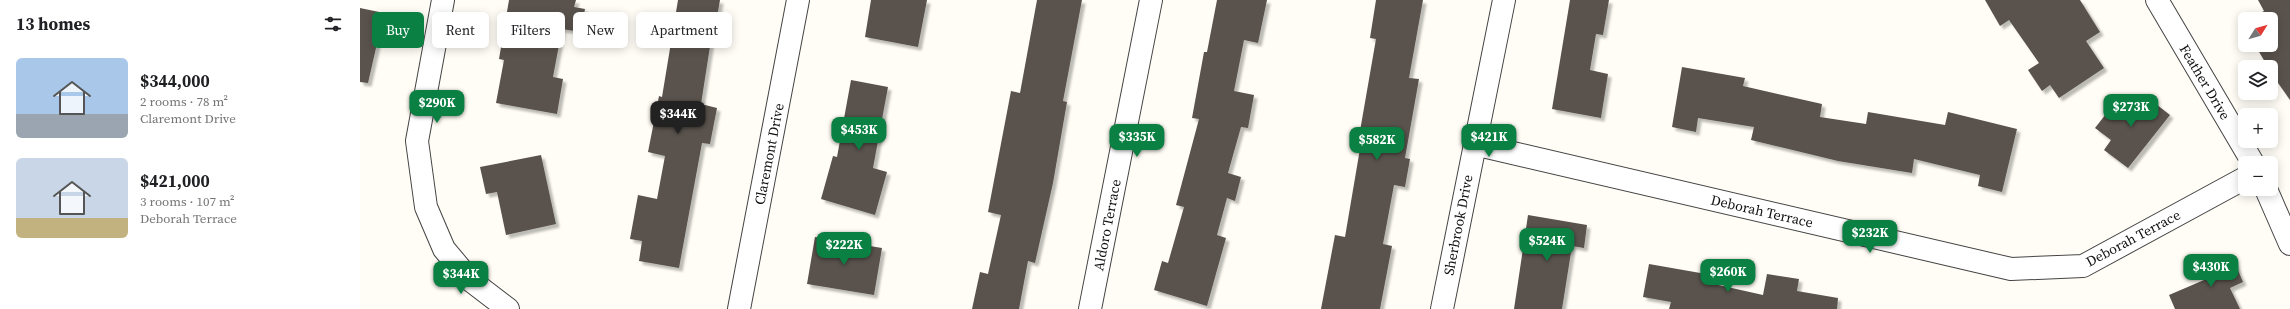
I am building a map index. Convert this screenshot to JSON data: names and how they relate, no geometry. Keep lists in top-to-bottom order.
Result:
{
  "streets": {
    "street": [
      "Feather Drive",
      "Claremont Drive",
      "Deborah Terrace",
      "Aldoro Terrace",
      "Sherbrook Drive"
    ]
  },
  "crossings": [
    ["Deborah Terrace", "Sherbrook Drive"]
  ],
  "north": "top right",
  "page": {
    "heading": "13 homes",
    "map_buttons": ["+", "−"],
    "chip": [
      "Buy",
      "Rent",
      "Filters",
      "New",
      "Apartment"
    ],
    "list": [
      {
        "name": "$344,000",
        "note": "2 rooms · 78 m² · Claremont Drive"
      },
      {
        "name": "$421,000",
        "note": "3 rooms · 107 m² · Deborah Terrace"
      }
    ],
    "price": [
      "$290K",
      "$273K",
      "$344K",
      "$453K",
      "$335K",
      "$421K",
      "$582K",
      "$232K",
      "$524K",
      "$222K",
      "$430K",
      "$260K",
      "$344K"
    ]
  }
}
